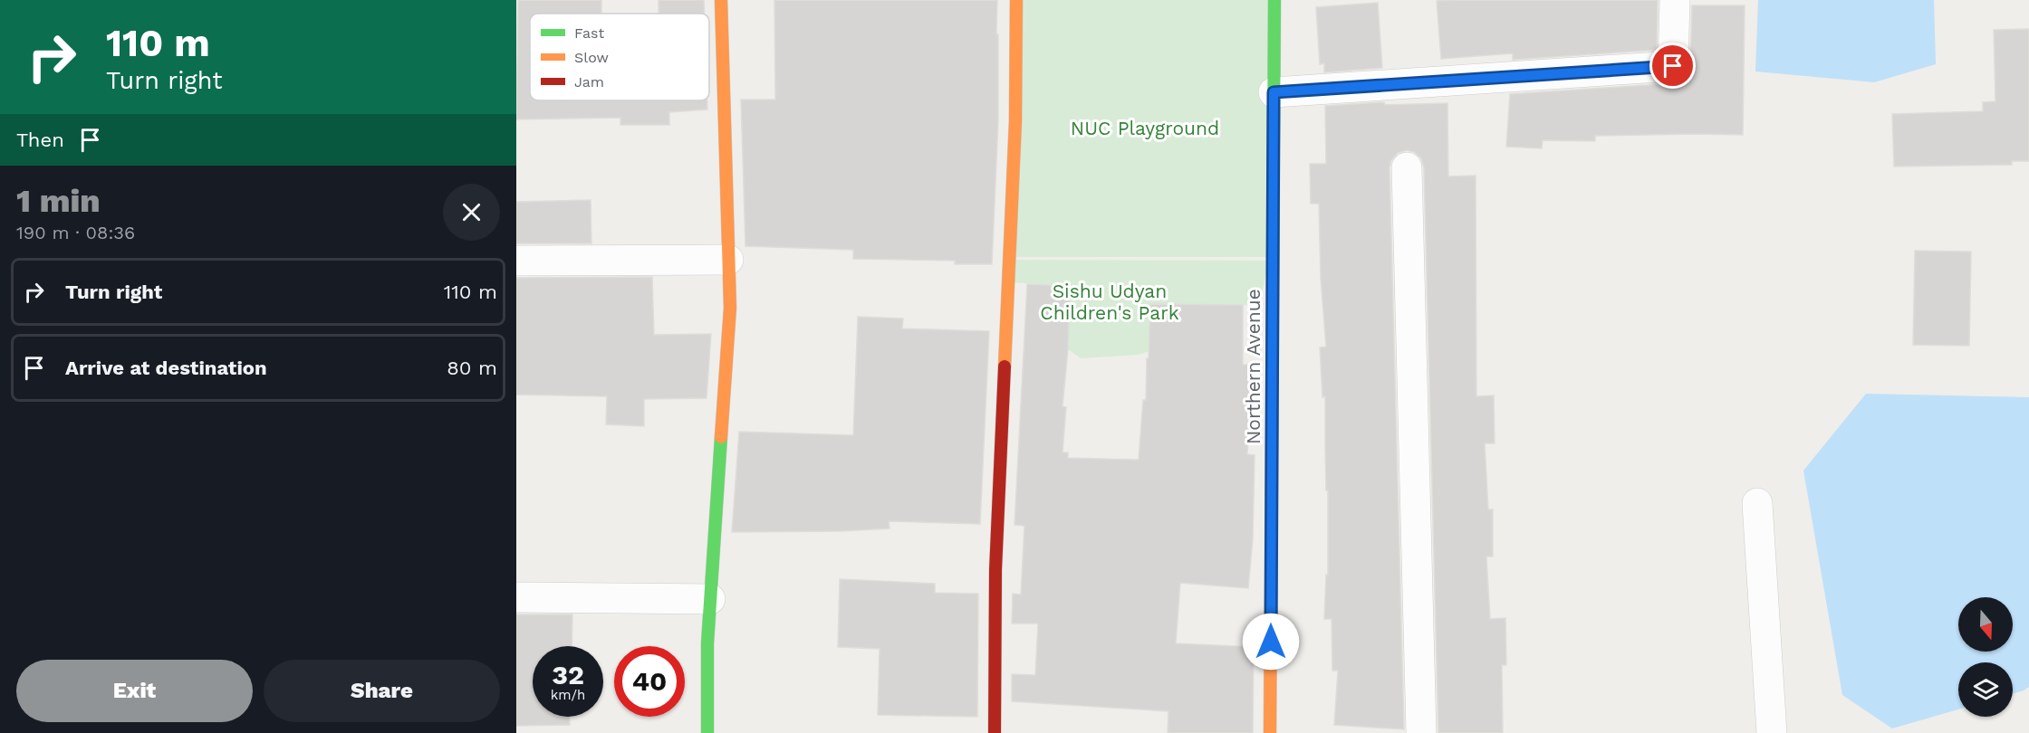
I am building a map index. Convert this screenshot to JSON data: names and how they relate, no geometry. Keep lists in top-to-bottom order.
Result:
{
  "streets": {
    "street": ["Northern Avenue"]
  },
  "parks": ["NUC Playground", "Sishu Udyan Children's Park"],
  "legend": ["Fast", "Slow", "Jam"],
  "north": "bottom",
  "page": {
    "turn": ["110 m", "Turn right"],
    "then": "Then",
    "heading": ["1 min", "190 m · 08:36"],
    "list": [
      {
        "name": "Turn right",
        "value": "110 m"
      },
      {
        "name": "Arrive at destination",
        "value": "80 m"
      }
    ],
    "speed": "32 km/h",
    "limit": "40",
    "buttons": ["Exit", "Share"]
  }
}
